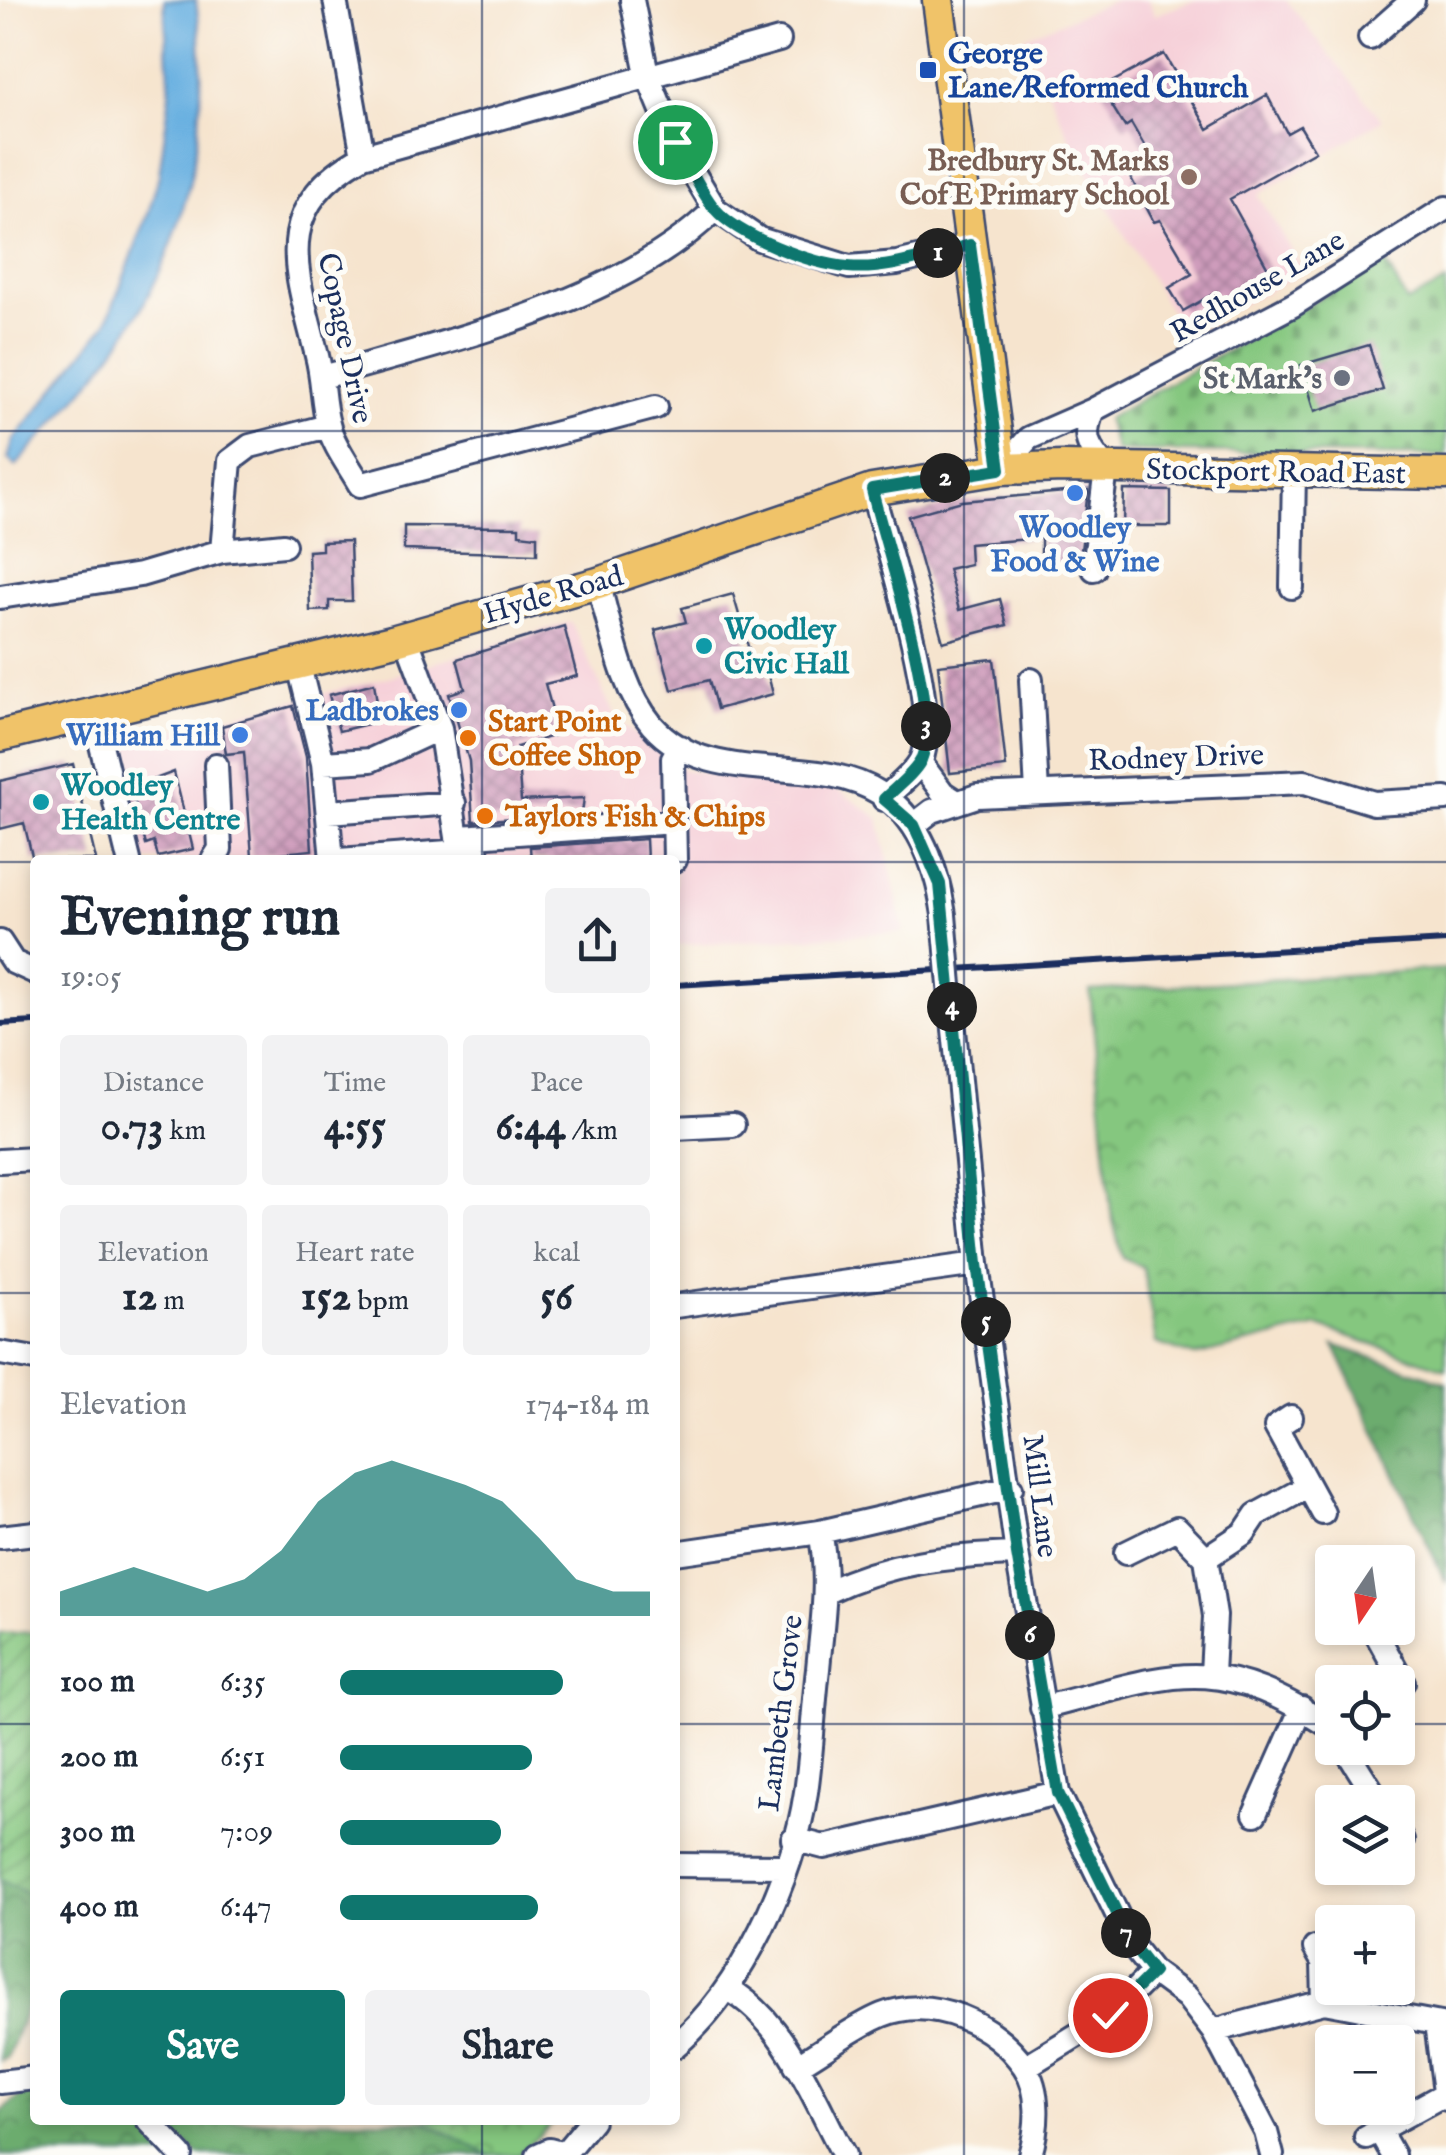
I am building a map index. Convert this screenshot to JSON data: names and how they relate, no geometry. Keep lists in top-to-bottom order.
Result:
{
  "streets": {
    "main road": ["Stockport Road East", "Hyde Road"],
    "street": [
      "Redhouse Lane",
      "Copage Drive",
      "Rodney Drive",
      "Mill Lane",
      "Lambeth Grove"
    ]
  },
  "crossings": [
    ["Redhouse Lane", "Hyde Road"],
    ["Stockport Road East", "Hyde Road"],
    ["Hyde Road", "Mill Lane"],
    ["Rodney Drive", "Mill Lane"]
  ],
  "places": {
    "transit": ["George Lane/Reformed Church"],
    "other": [
      "Bredbury St. Marks CofE Primary School",
      "St Mark's",
      "Woodley Food & Wine",
      "Woodley Civic Hall",
      "Ladbrokes",
      "William Hill",
      "Start Point Coffee Shop",
      "Woodley Health Centre",
      "Taylors Fish & Chips"
    ]
  },
  "north": "bottom",
  "page": {
    "pins": [
      "1",
      "2",
      "3",
      "4",
      "5",
      "6",
      "7"
    ],
    "heading": ["Evening run", "19:05"],
    "stats": [
      ["Distance", "0.73 km"],
      ["Time", "4:55"],
      ["Pace", "6:44 /km"],
      ["Elevation", "12 m"],
      ["Heart rate", "152 bpm"],
      ["kcal", "56"]
    ],
    "chart": ["Elevation", "174–184 m"],
    "map_buttons": ["+", "−"],
    "list": [
      {
        "name": "100 m",
        "note": "6:35"
      },
      {
        "name": "200 m",
        "note": "6:51"
      },
      {
        "name": "300 m",
        "note": "7:09"
      },
      {
        "name": "400 m",
        "note": "6:47"
      }
    ],
    "buttons": ["Save", "Share"]
  }
}
